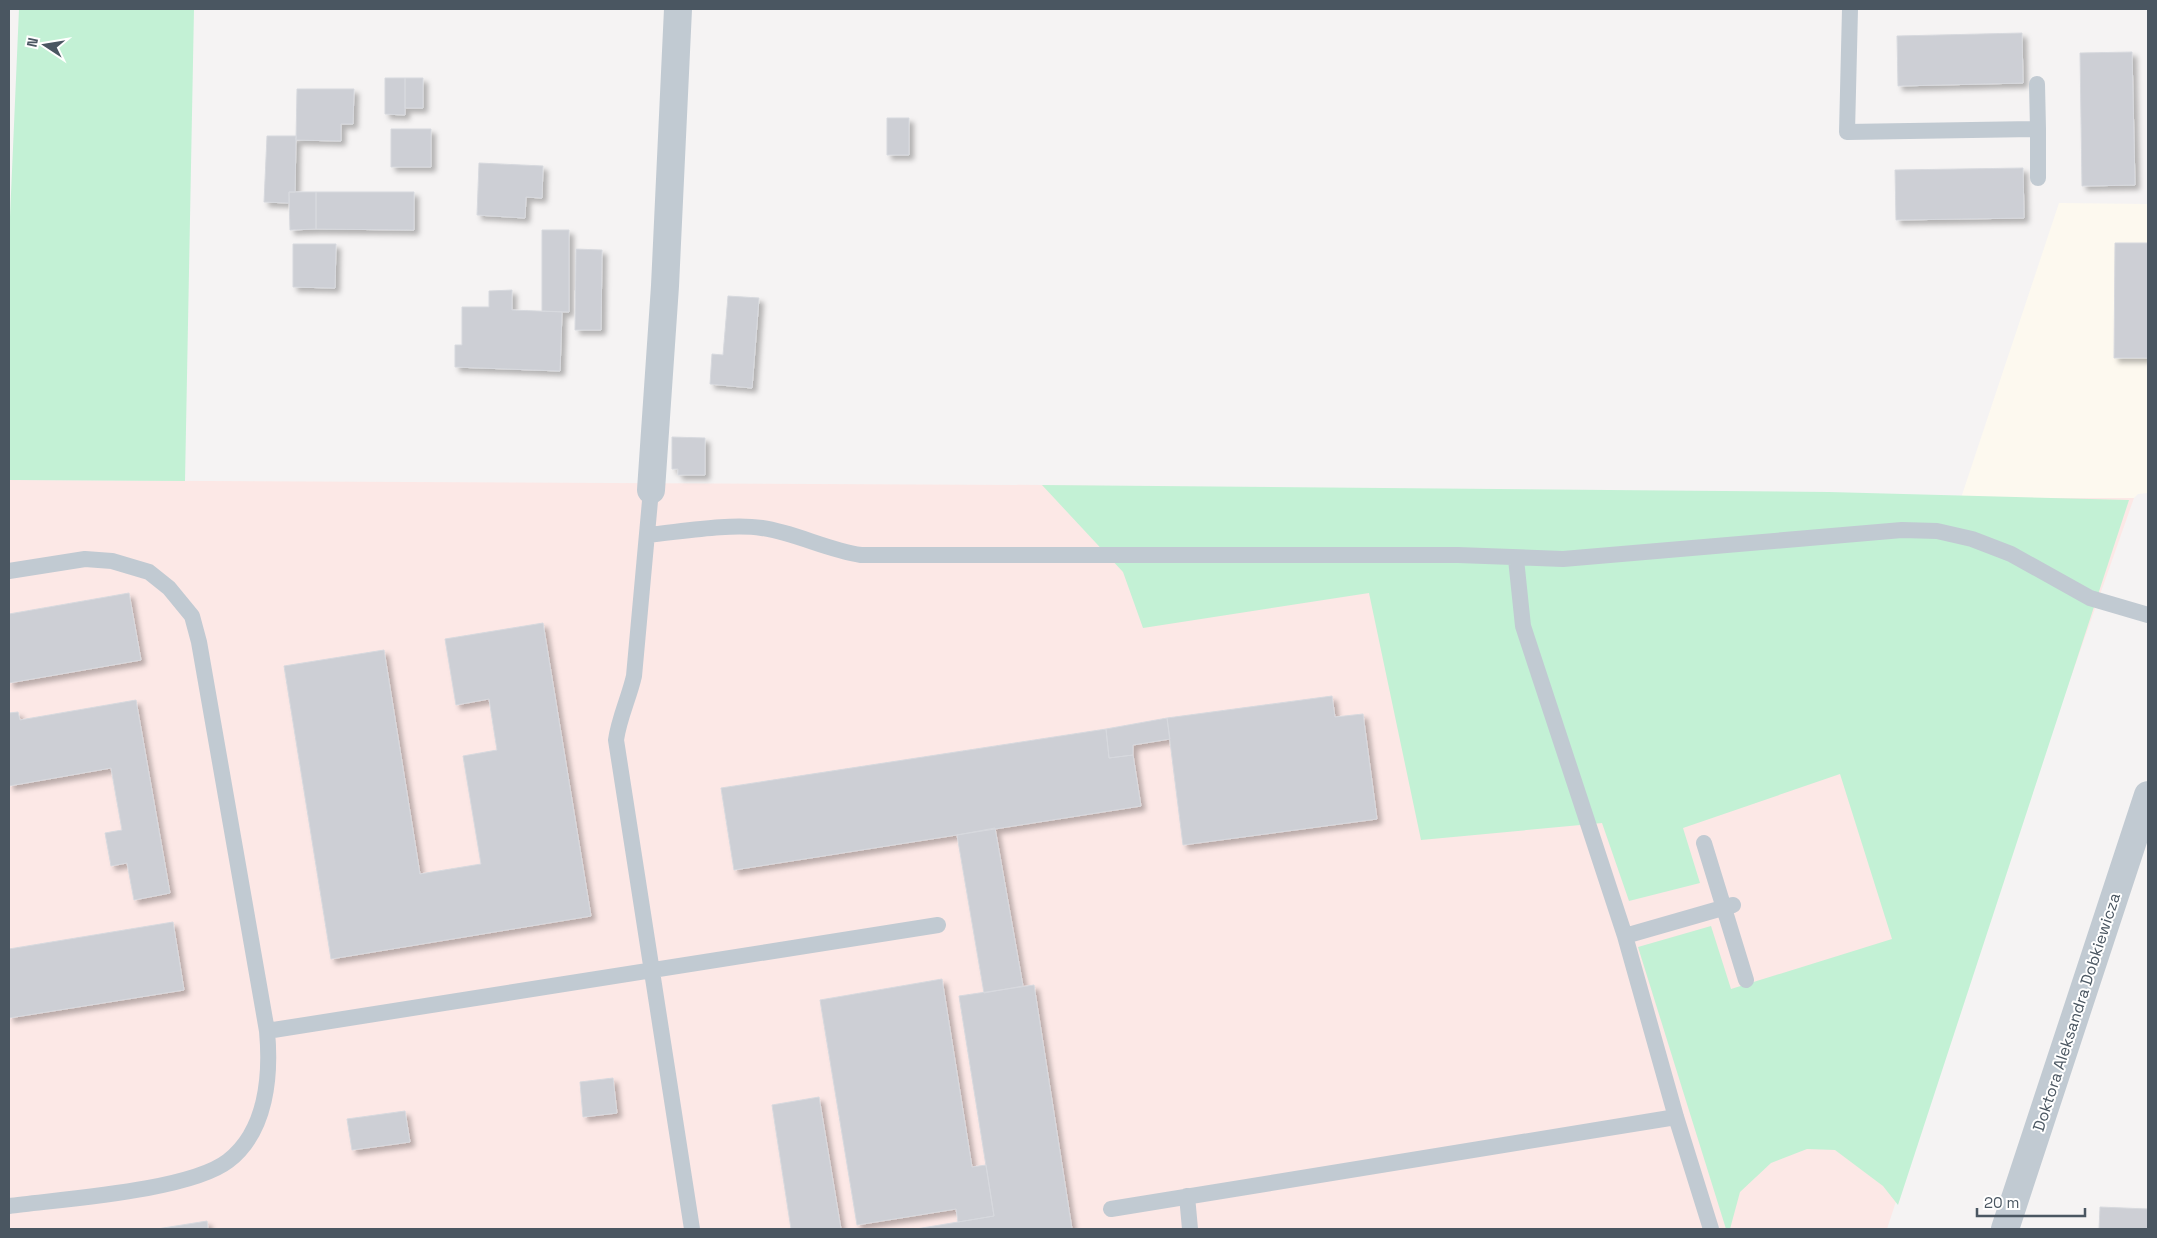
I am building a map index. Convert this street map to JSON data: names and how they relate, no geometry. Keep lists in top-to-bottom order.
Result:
{
  "streets": {
    "street": ["Doktora Aleksandra Dobkiewicza"]
  },
  "scale_bar": "20 m",
  "north": "left"
}
